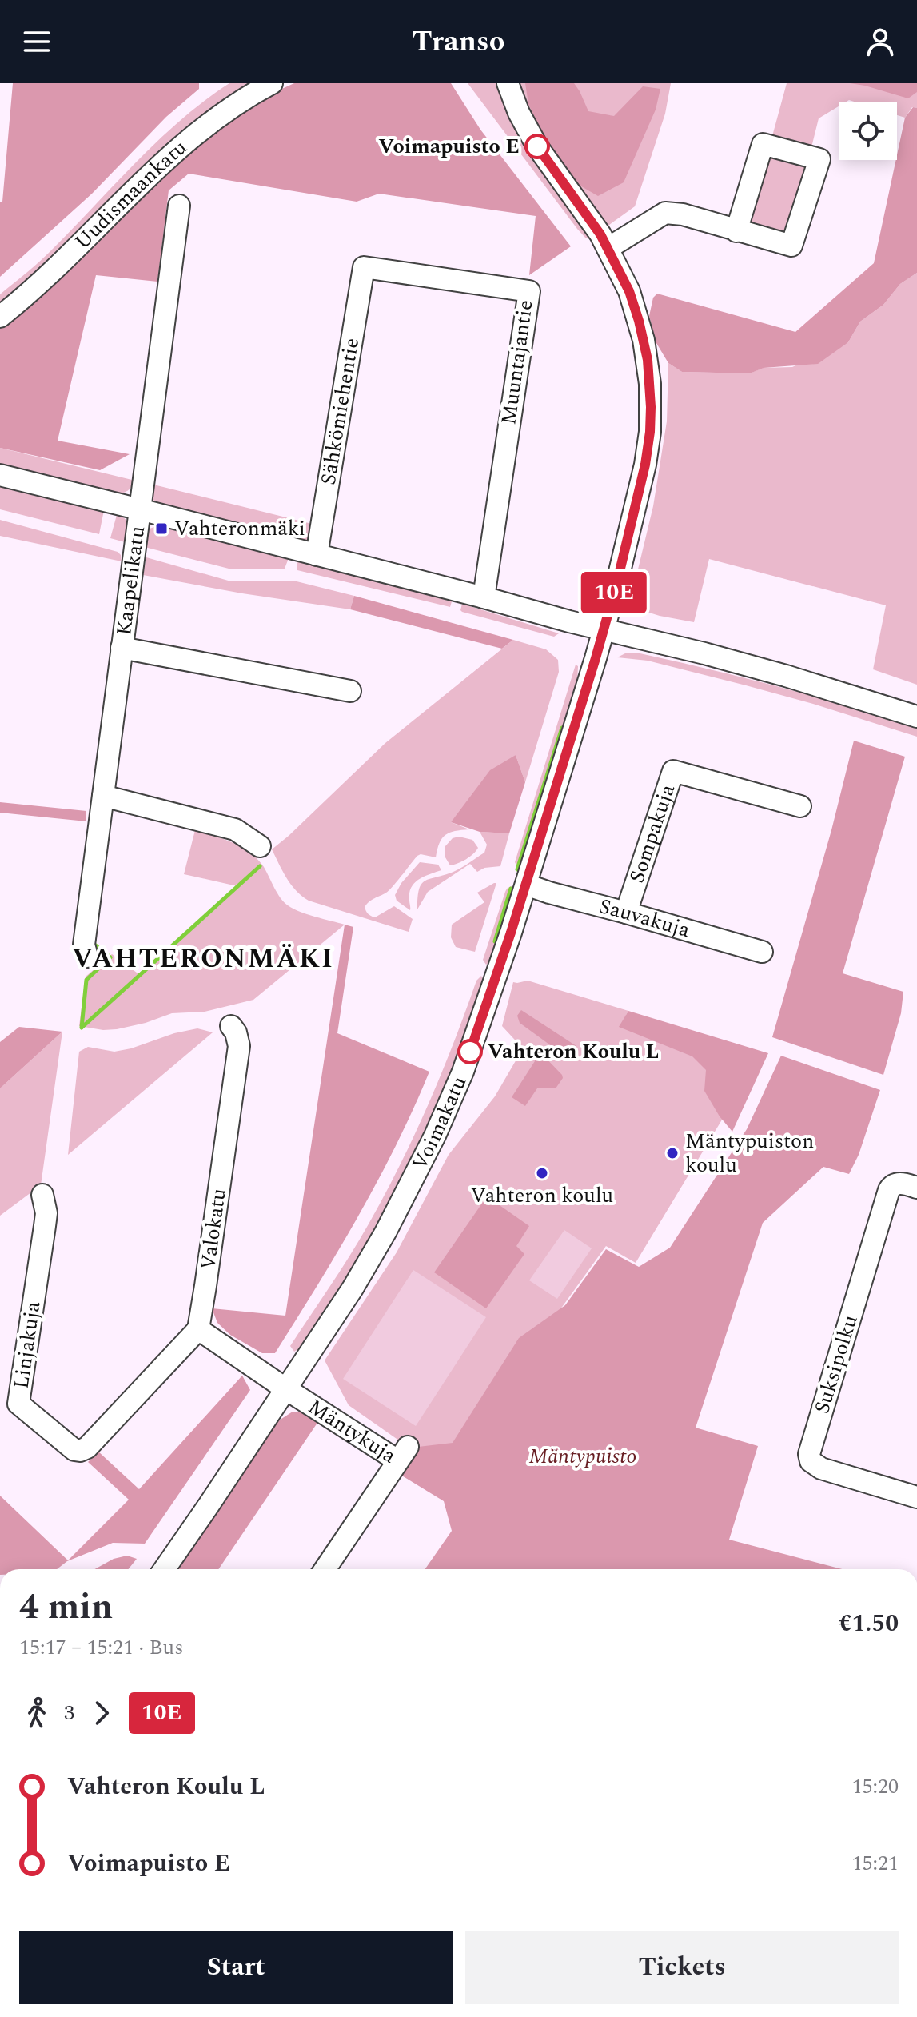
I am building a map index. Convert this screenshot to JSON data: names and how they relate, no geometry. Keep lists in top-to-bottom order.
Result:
{
  "streets": {
    "street": [
      "Uudismaankatu",
      "Muuntajantie",
      "Sähkömiehentie",
      "Kaapelikatu",
      "Sompakuja",
      "Sauvakuja",
      "Voimakatu",
      "Valokatu",
      "Linjakuja",
      "Suksipolku",
      "Mäntykuja"
    ]
  },
  "crossings": [
    ["Muuntajantie", "Sähkömiehentie"],
    ["Sompakuja", "Sauvakuja"],
    ["Sauvakuja", "Voimakatu"],
    ["Voimakatu", "Mäntykuja"],
    ["Valokatu", "Linjakuja"]
  ],
  "districts": ["VAHTERONMÄKI"],
  "parks": ["Mäntypuisto"],
  "places": {
    "other": [
      "Voimapuisto E",
      "Vahteron Koulu L",
      "Mäntypuiston koulu",
      "Vahteron koulu"
    ],
    "transit": ["Vahteronmäki"]
  },
  "lines": ["bus line 10E"],
  "page": {
    "header": "Transo",
    "on_map": "10E",
    "heading": ["4 min", "15:17 – 15:21 · Bus", "€1.50"],
    "legs": ["3", "10E"],
    "list": [
      {
        "name": "Vahteron Koulu L",
        "value": "15:20"
      },
      {
        "name": "Voimapuisto E",
        "value": "15:21"
      }
    ],
    "buttons": ["Start", "Tickets"]
  }
}
